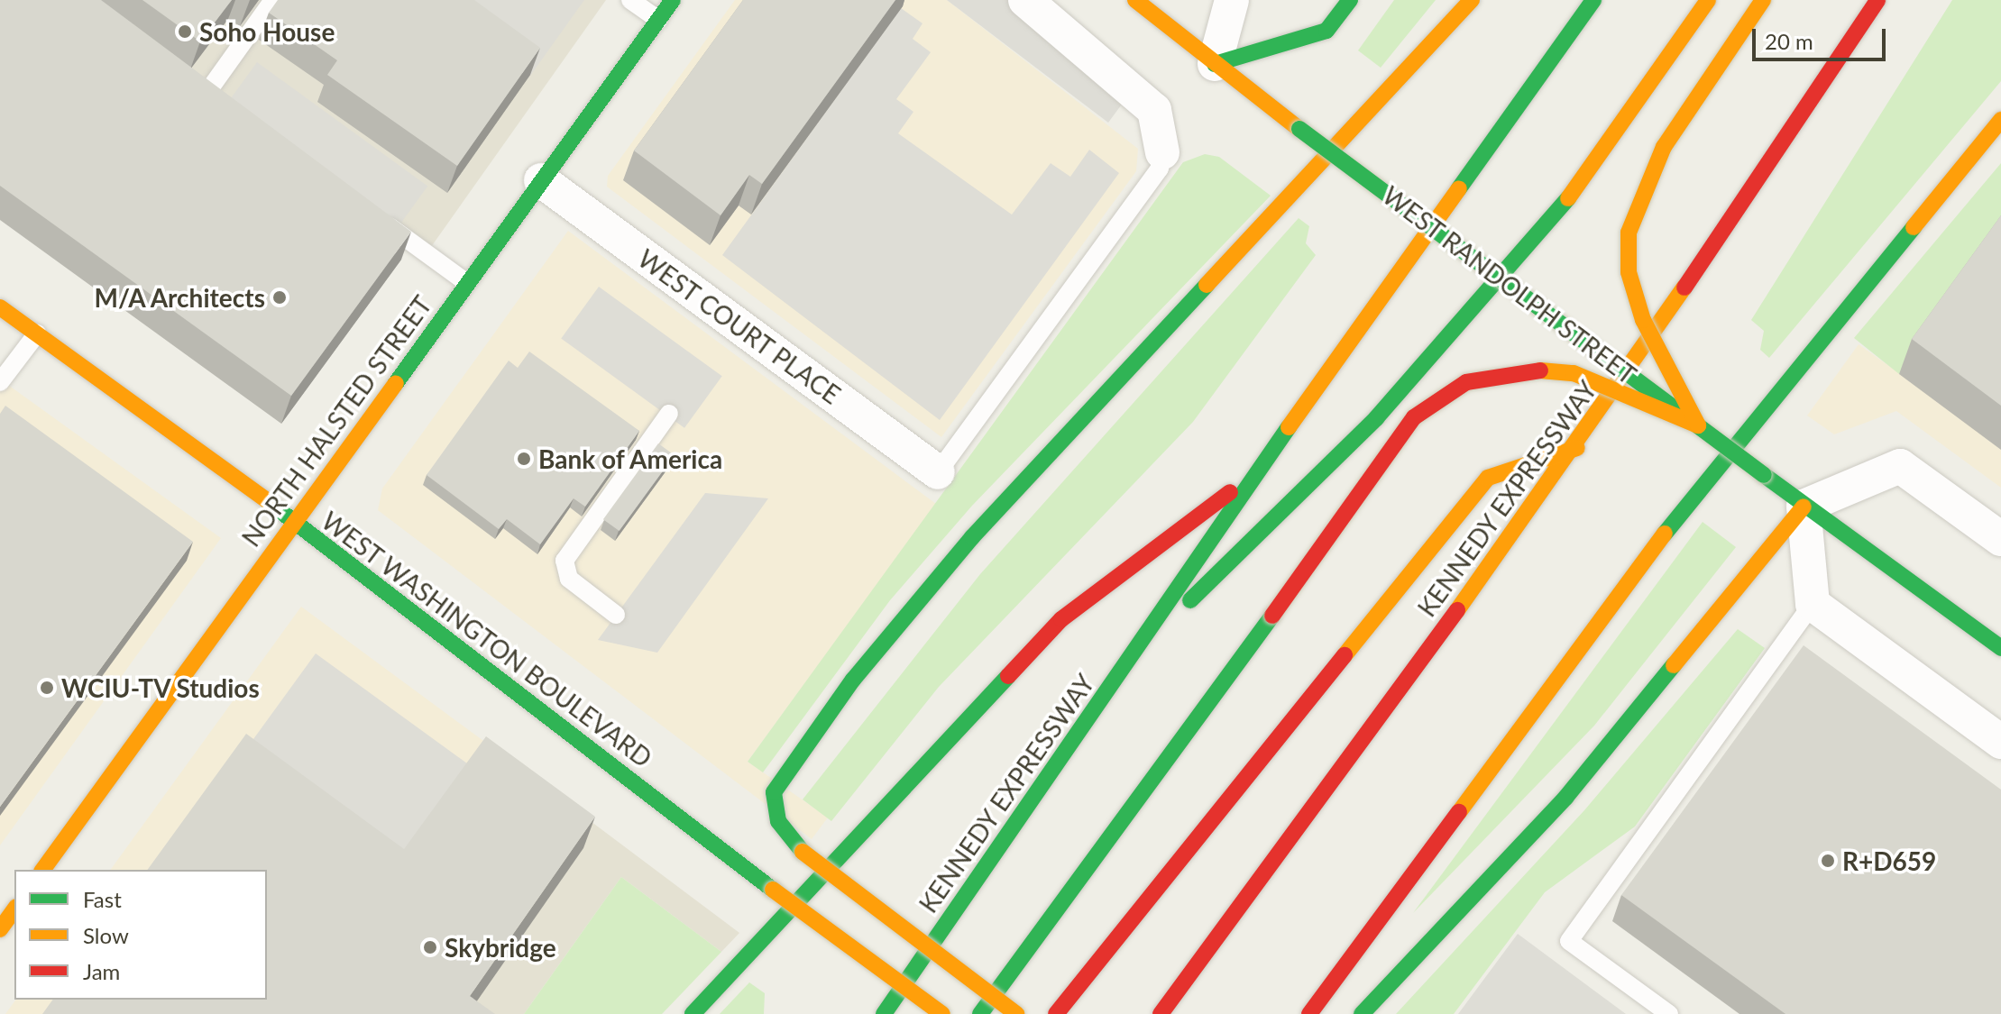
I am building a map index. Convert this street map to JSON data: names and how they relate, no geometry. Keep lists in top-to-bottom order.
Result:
{
  "streets": {
    "main road": [
      "WEST RANDOLPH STREET",
      "NORTH HALSTED STREET",
      "KENNEDY EXPRESSWAY",
      "WEST WASHINGTON BOULEVARD"
    ],
    "street": ["WEST COURT PLACE"]
  },
  "crossings": [
    ["WEST COURT PLACE", "NORTH HALSTED STREET"],
    ["NORTH HALSTED STREET", "WEST WASHINGTON BOULEVARD"]
  ],
  "places": [
    "Soho House",
    "M/A Architects",
    "Bank of America",
    "WCIU-TV Studios",
    "R+D659",
    "Skybridge"
  ],
  "legend": ["Fast", "Slow", "Jam"],
  "scale_bar": "20 m"
}
